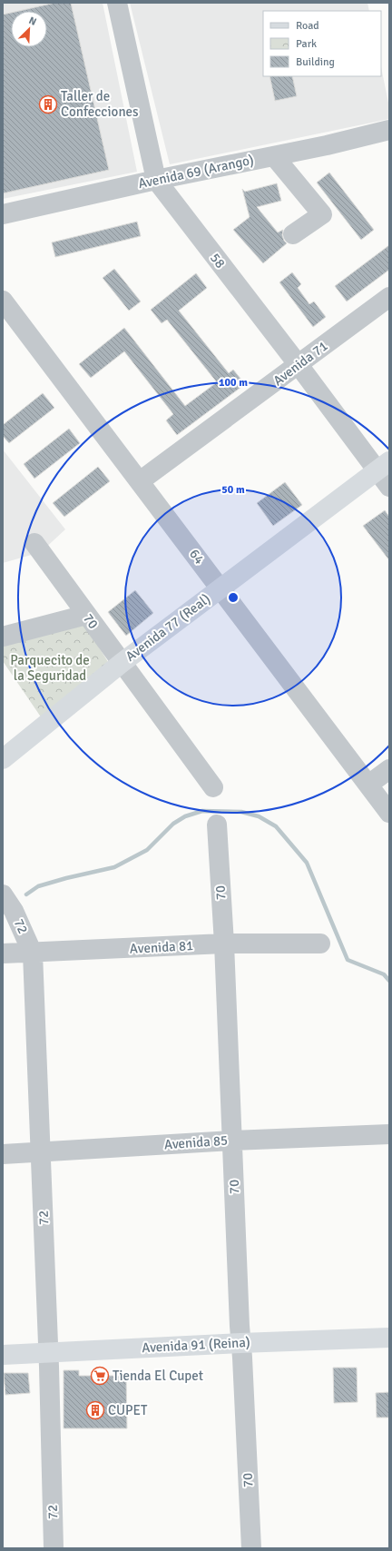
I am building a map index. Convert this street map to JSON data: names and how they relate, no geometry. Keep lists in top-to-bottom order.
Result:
{
  "streets": {
    "main road": ["Avenida 77 (Real)", "Avenida 91 (Reina)"],
    "street": [
      "Avenida 69 (Arango)",
      "58",
      "Avenida 71",
      "64",
      "70",
      "72",
      "Avenida 81",
      "Avenida 85"
    ]
  },
  "crossings": [
    ["Avenida 69 (Arango)", "58"],
    ["58", "Avenida 71"],
    ["58", "Avenida 77 (Real)"],
    ["Avenida 71", "64"],
    ["64", "Avenida 77 (Real)"],
    ["70", "Avenida 77 (Real)"],
    ["70", "Avenida 81"],
    ["70", "Avenida 85"],
    ["70", "Avenida 91 (Reina)"],
    ["72", "Avenida 81"],
    ["72", "Avenida 85"],
    ["72", "Avenida 91 (Reina)"]
  ],
  "parks": ["Parquecito de la Seguridad"],
  "places": {
    "building": ["Taller de Confecciones", "CUPET"],
    "supermarket": ["Tienda El Cupet"]
  },
  "legend": ["Road", "Park", "Building"],
  "north": "top right",
  "rings": ["100 m", "50 m"]
}
